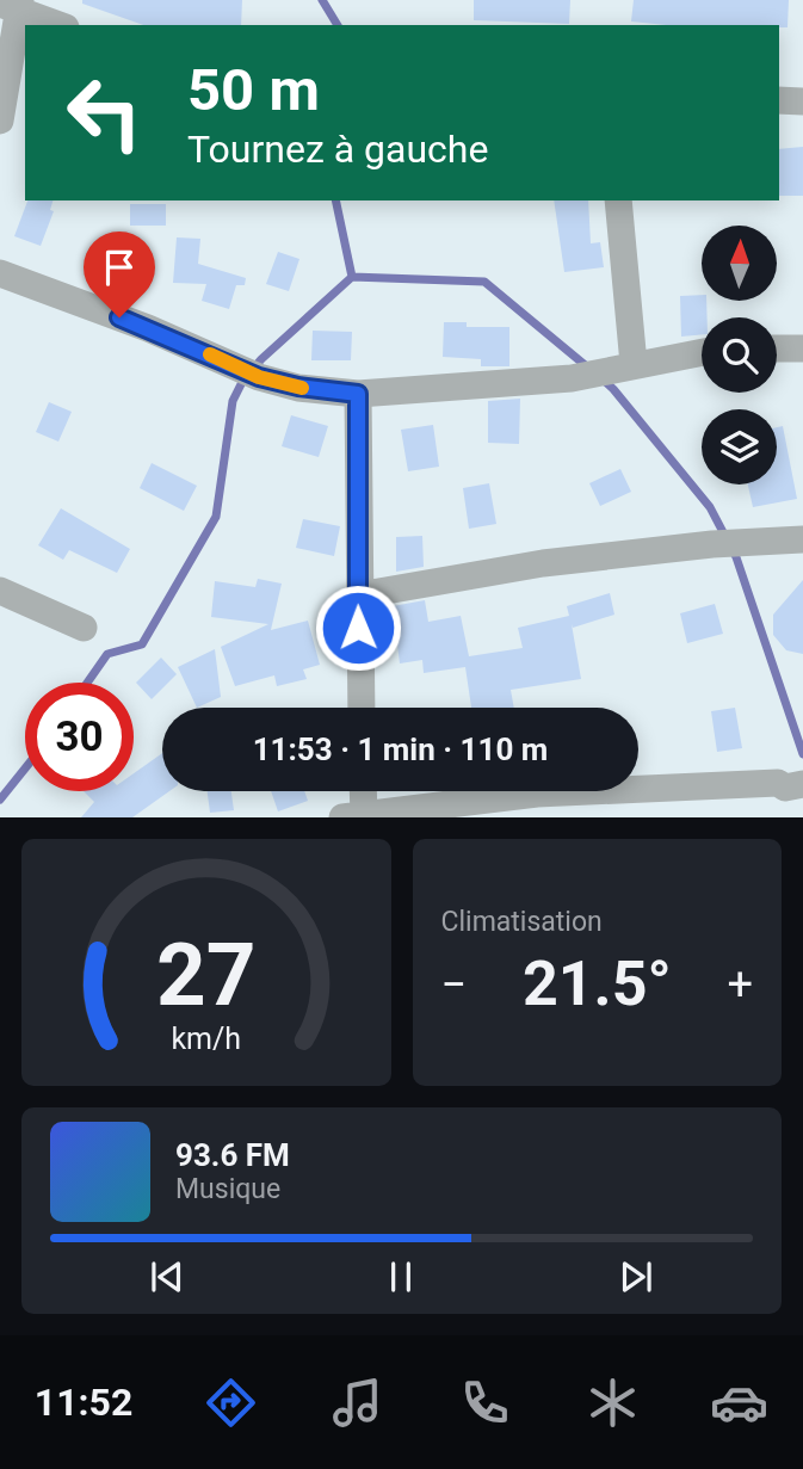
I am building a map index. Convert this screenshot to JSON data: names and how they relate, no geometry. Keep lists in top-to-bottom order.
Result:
{
  "north": "top",
  "page": {
    "turn": ["50 m", "Tournez à gauche"],
    "limit": "30",
    "trip": "11:53 · 1 min · 110 m",
    "tile": "Climatisation",
    "heat": ["−", "21.5°", "+"],
    "song": ["93.6 FM", "Musique"],
    "tabs": "11:52",
    "gauge": ["27", "km/h"]
  }
}
